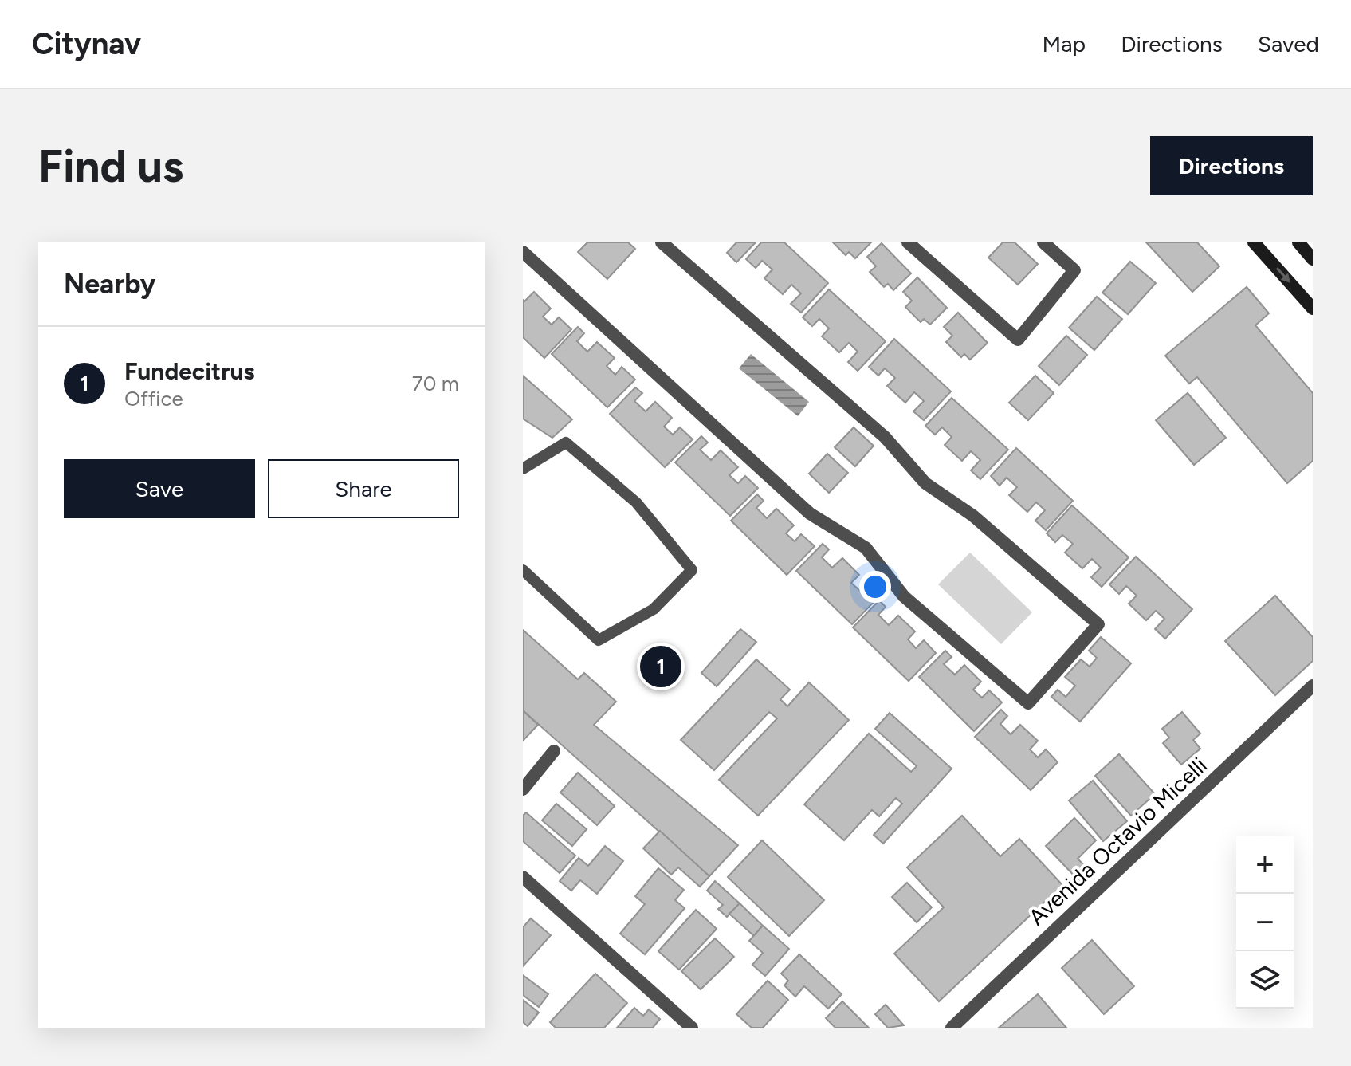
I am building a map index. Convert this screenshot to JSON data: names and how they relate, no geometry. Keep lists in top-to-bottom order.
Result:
{
  "streets": {
    "street": ["Avenida Octavio Micelli"]
  },
  "page": {
    "header": "Citynav",
    "nav": ["Map", "Directions", "Saved"],
    "buttons": [
      "Directions",
      ["Save", "Share"]
    ],
    "title": "Find us",
    "heading": "Nearby",
    "list": [
      {
        "mark": "1",
        "name": "Fundecitrus",
        "note": "Office",
        "value": "70 m"
      }
    ],
    "pins": "1",
    "map_buttons": ["+", "−"]
  }
}
